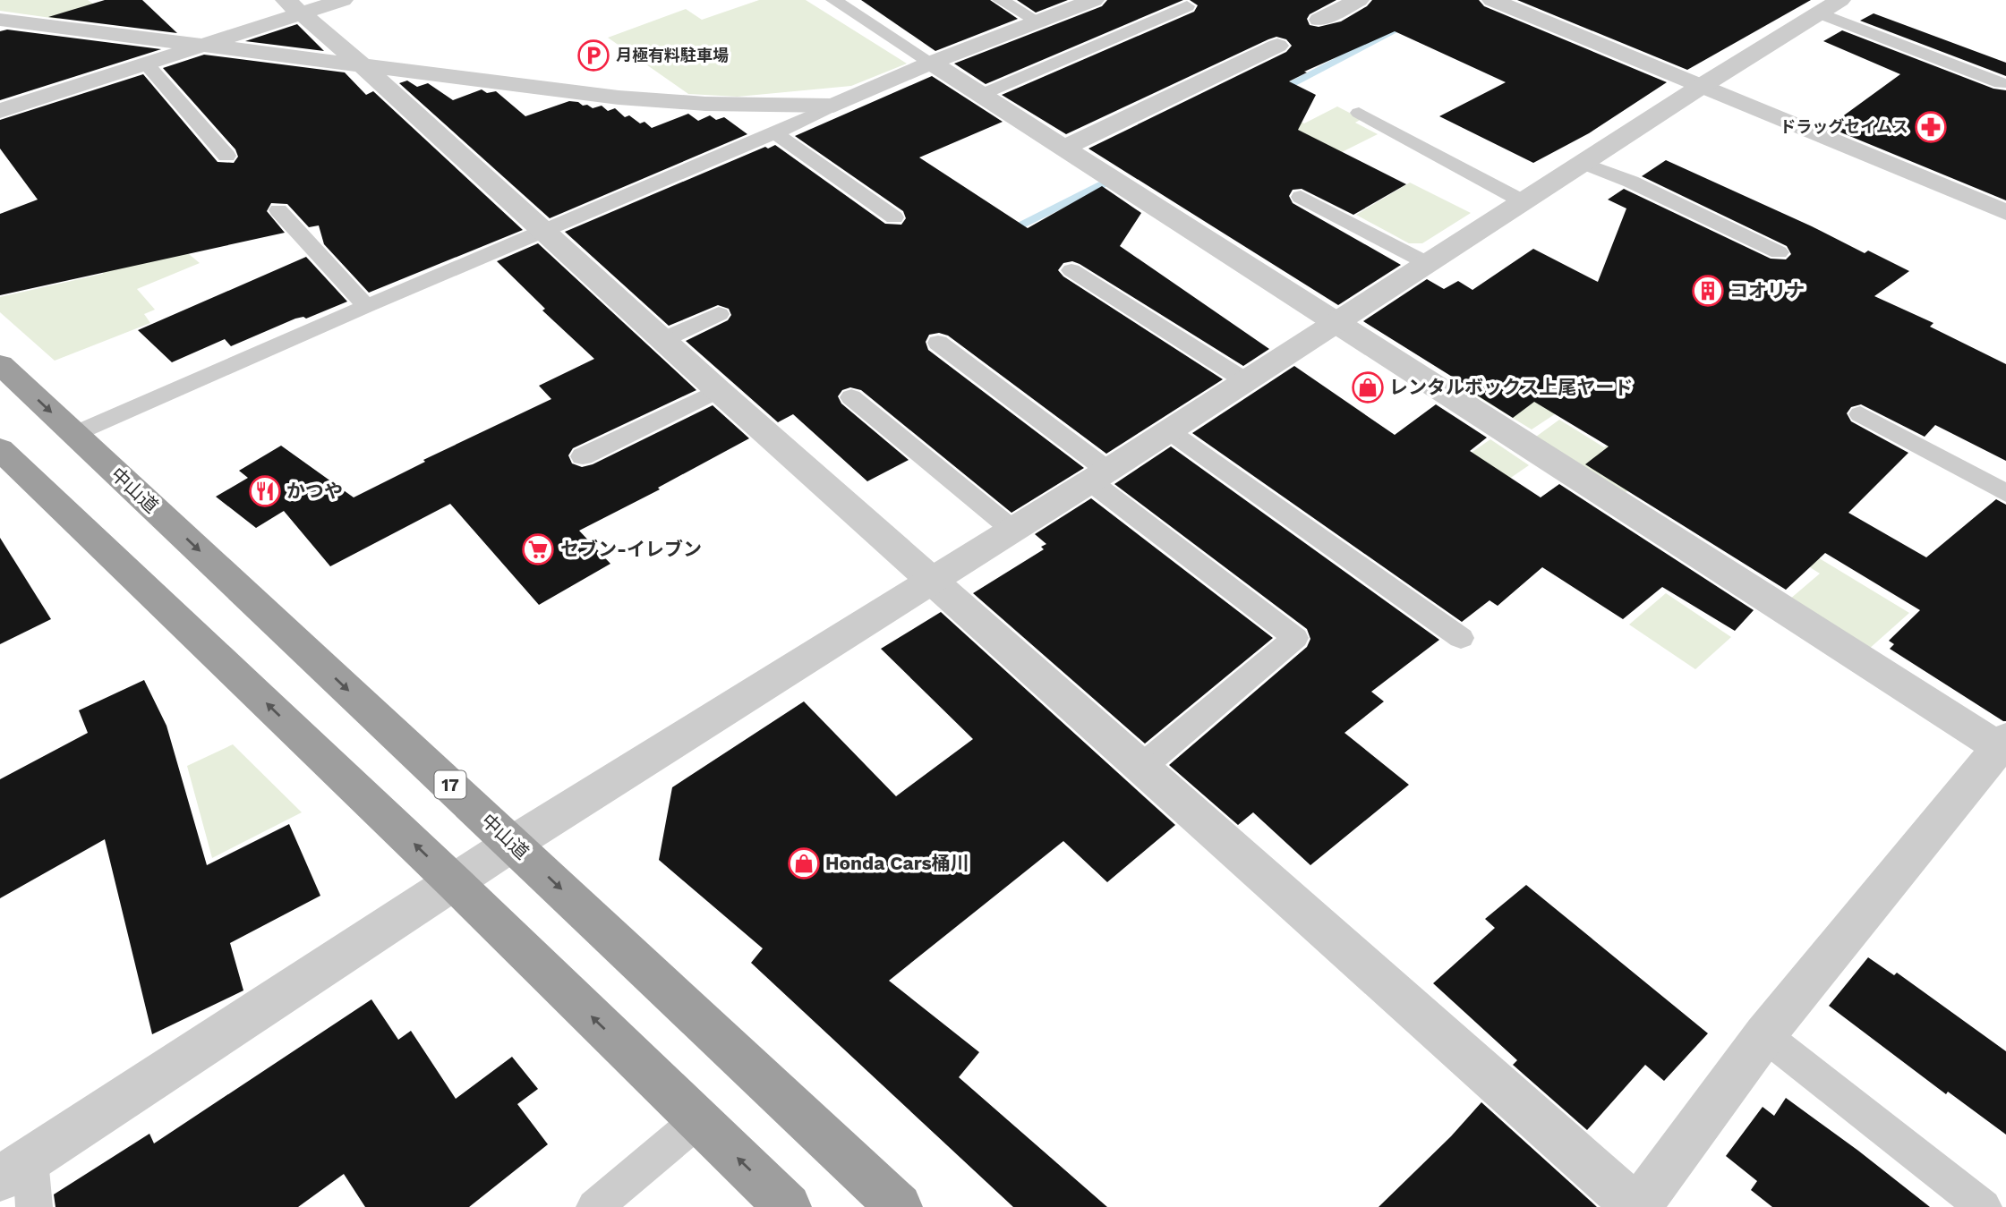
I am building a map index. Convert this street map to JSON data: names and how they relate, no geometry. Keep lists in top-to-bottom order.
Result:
{
  "streets": {
    "highway": ["中山道", "17"]
  },
  "places": {
    "parking": ["月極有料駐車場"],
    "pharmacy": ["ドラッグセイムス"],
    "building": ["コオリナ"],
    "shop": ["レンタルボックス上尾ヤード", "Honda Cars桶川"],
    "restaurant": ["かつや"],
    "supermarket": ["セブン-イレブン"]
  }
}
